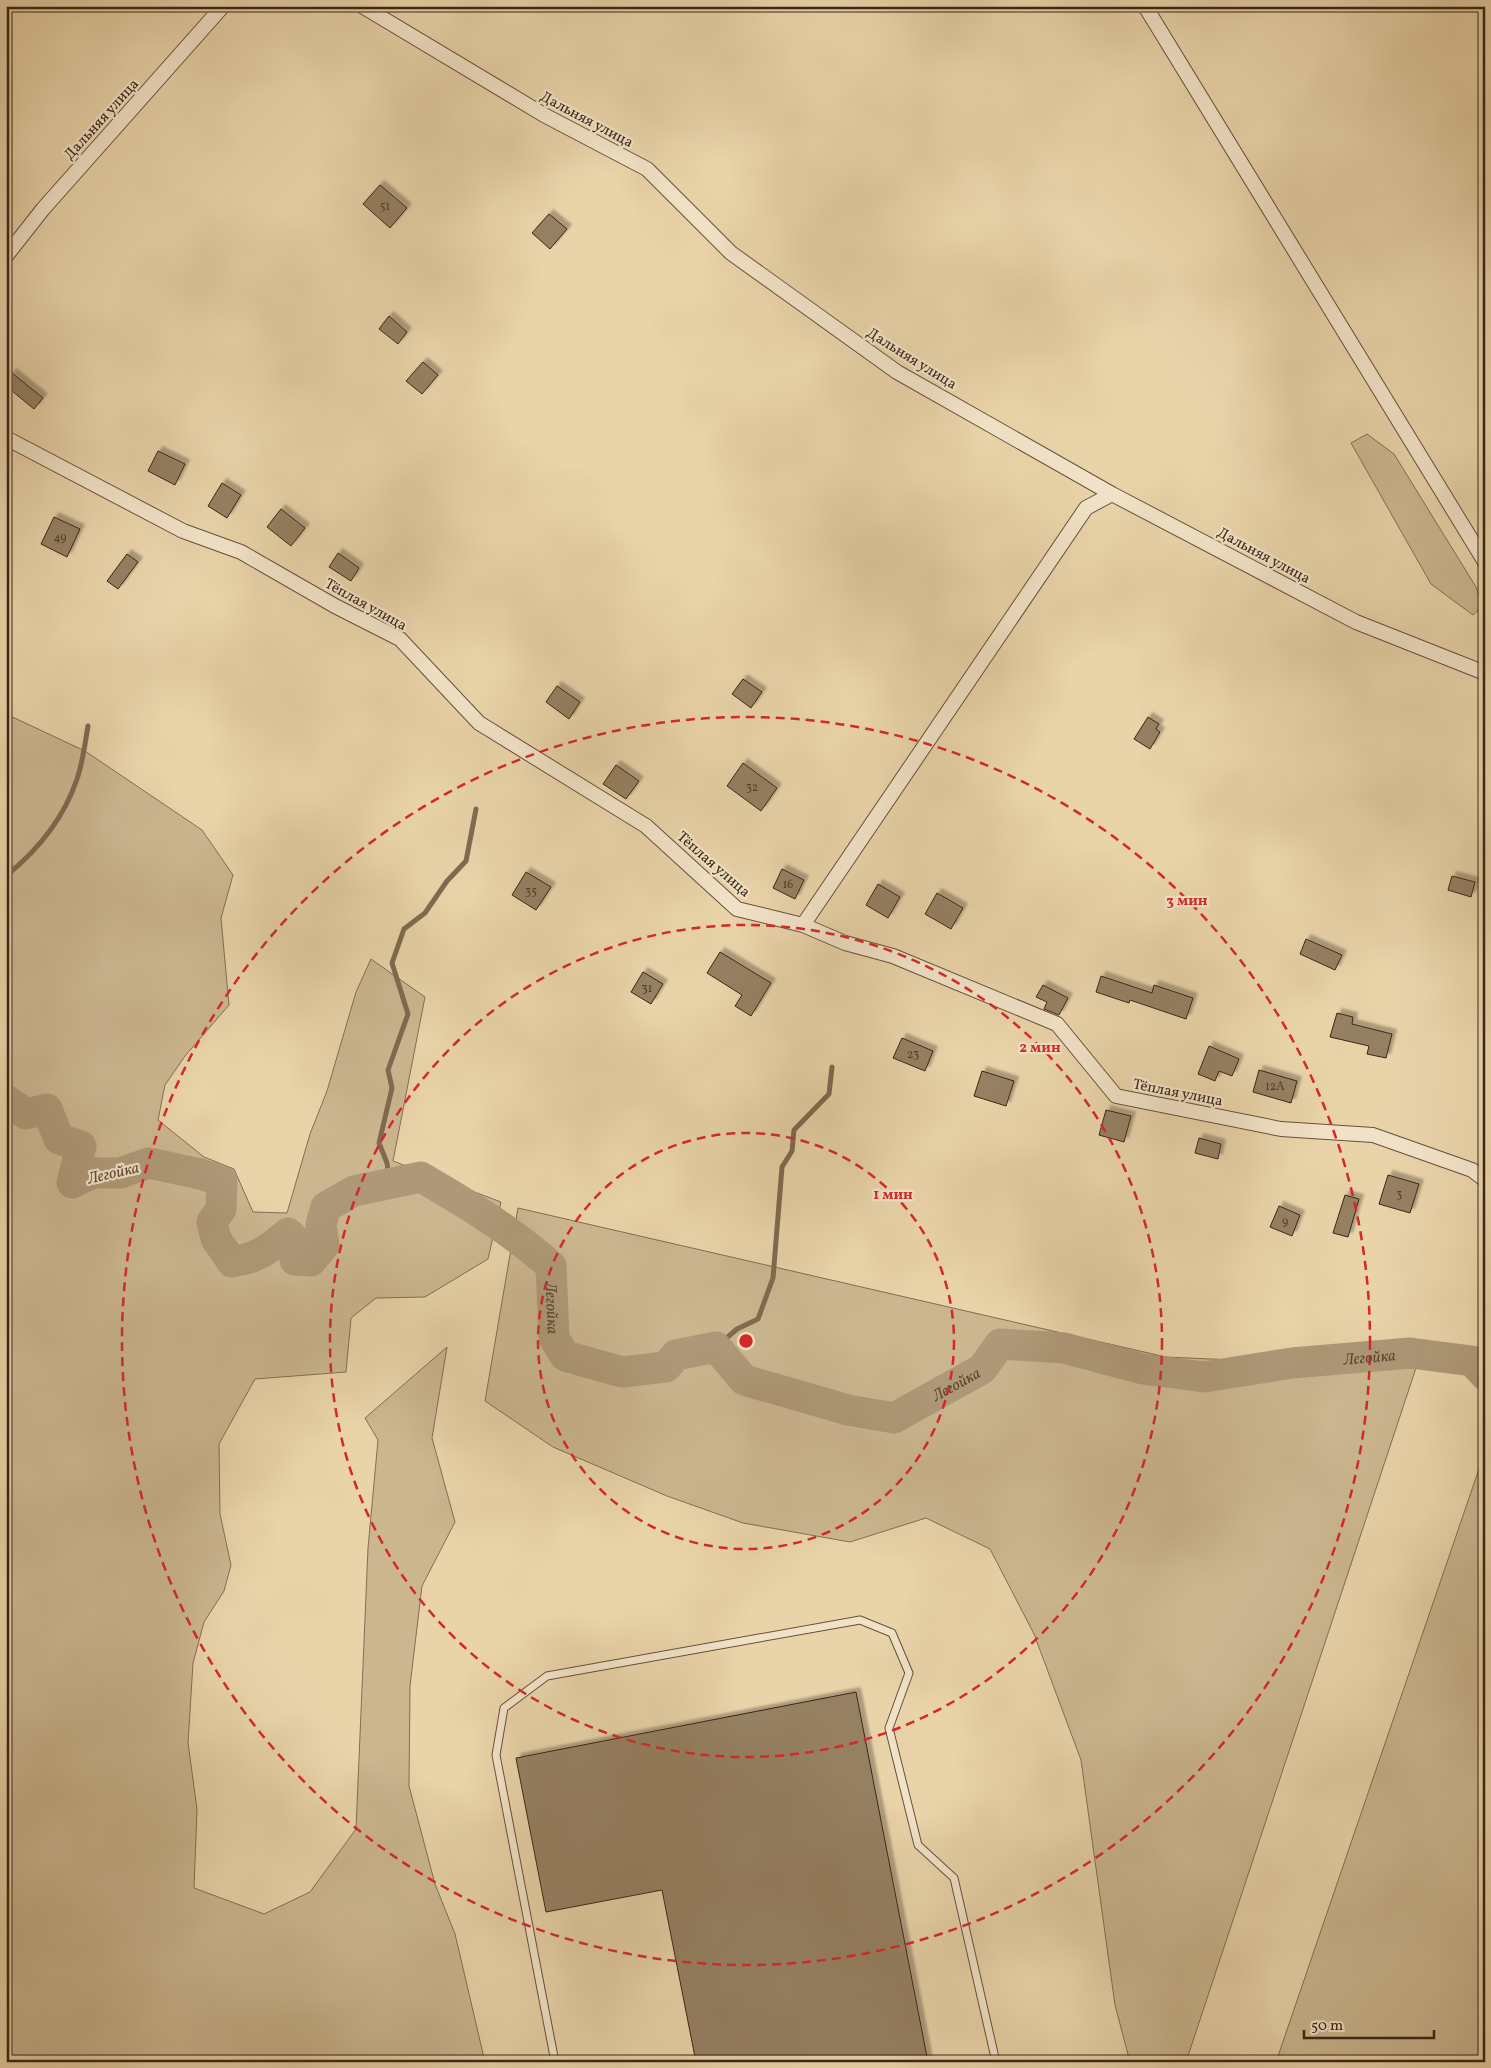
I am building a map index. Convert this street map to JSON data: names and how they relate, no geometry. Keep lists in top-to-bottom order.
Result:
{
  "streets": {
    "street": ["Дальняя улица", "Тёплая улица"]
  },
  "water": ["Легойка"],
  "house_numbers": [
    "51",
    "49",
    "32",
    "16",
    "35",
    "31",
    "23",
    "12А",
    "3",
    "9"
  ],
  "scale_bar": "50 m",
  "rings": ["3 мин", "2 мин", "1 мин"]
}
